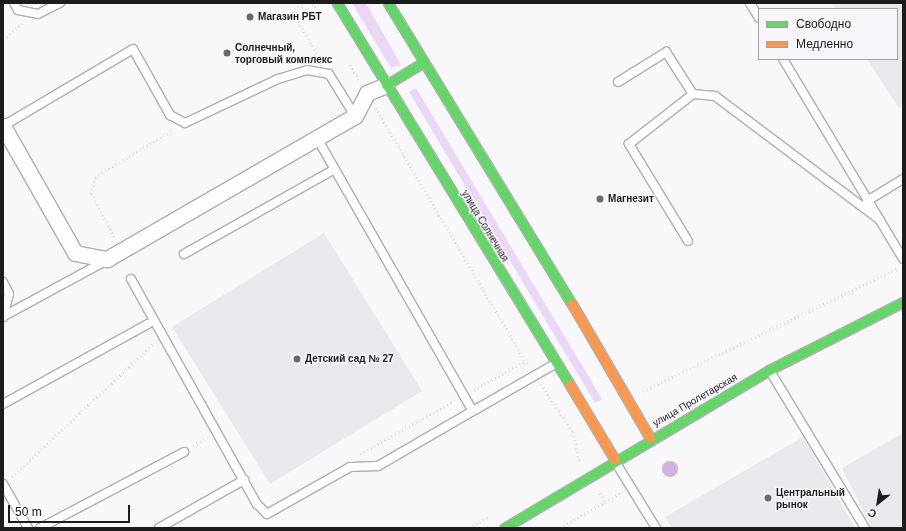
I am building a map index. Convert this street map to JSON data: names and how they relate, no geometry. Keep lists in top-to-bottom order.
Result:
{
  "streets": {
    "main road": ["улица Солнечная", "улица Пролетарская"]
  },
  "crossings": [
    ["улица Солнечная", "улица Пролетарская"]
  ],
  "places": [
    "Магазин РБТ",
    "Солнечный, торговый комплекс",
    "Магнезит",
    "Детский сад № 27",
    "Центральный рынок"
  ],
  "legend": ["Свободно", "Медленно"],
  "scale_bar": "50 m",
  "north": "bottom left"
}
